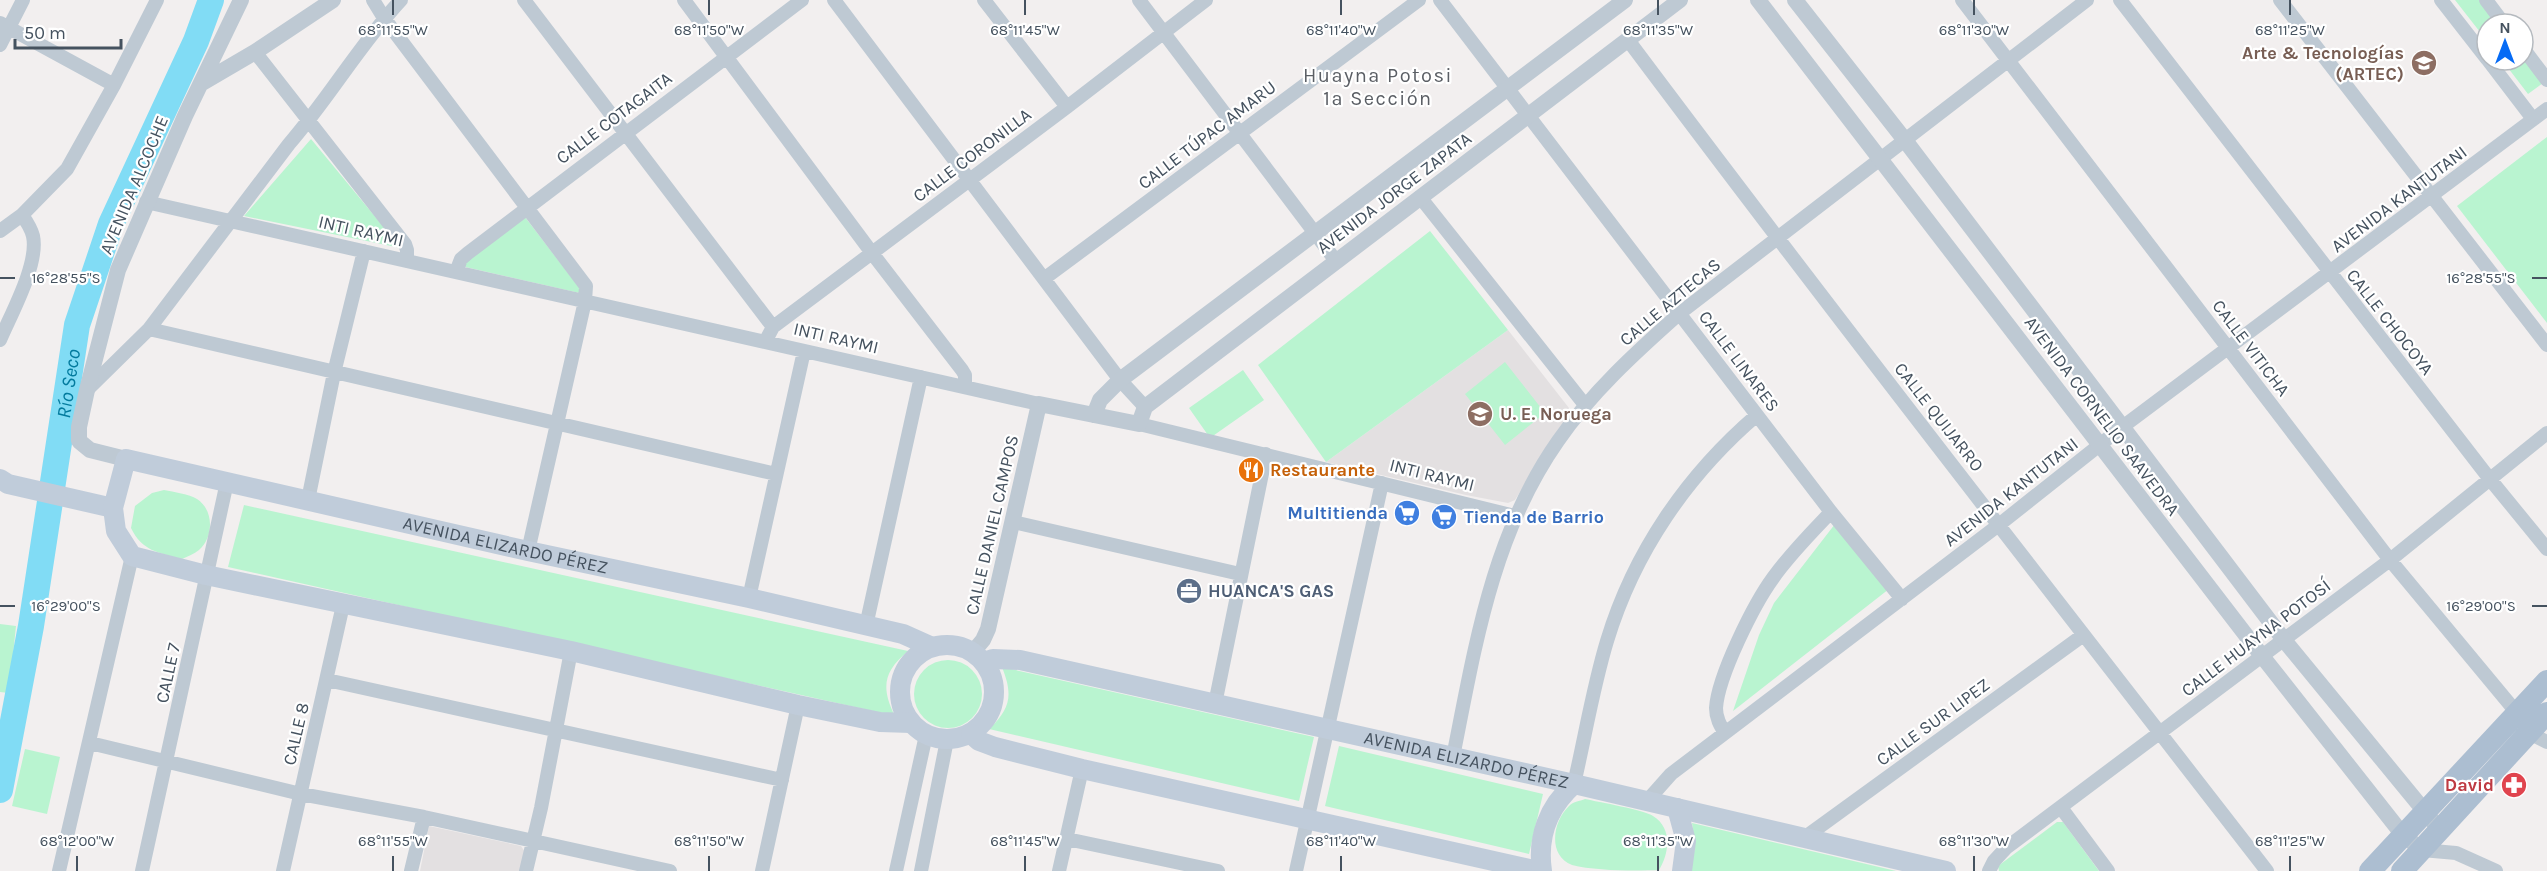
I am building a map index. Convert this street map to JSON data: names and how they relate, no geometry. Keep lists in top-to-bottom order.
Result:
{
  "streets": {
    "main road": ["AVENIDA ELIZARDO PÉREZ"],
    "street": [
      "CALLE COTAGAITA",
      "CALLE TÚPAC AMARU",
      "CALLE CORONILLA",
      "AVENIDA ALCOCHE",
      "AVENIDA JORGE ZAPATA",
      "AVENIDA KANTUTANI",
      "INTI RAYMI",
      "CALLE AZTECAS",
      "CALLE CHOCOYA",
      "CALLE VITICHA",
      "CALLE LINARES",
      "AVENIDA CORNELIO SAAVEDRA",
      "CALLE QUIJARRO",
      "CALLE DANIEL CAMPOS",
      "CALLE HUAYNA POTOSÍ",
      "CALLE 7",
      "CALLE SUR LIPEZ",
      "CALLE 8"
    ]
  },
  "crossings": [
    ["CALLE COTAGAITA", "INTI RAYMI"],
    ["CALLE CORONILLA", "INTI RAYMI"],
    ["AVENIDA ALCOCHE", "INTI RAYMI"],
    ["AVENIDA ALCOCHE", "AVENIDA ELIZARDO PÉREZ"],
    ["AVENIDA JORGE ZAPATA", "INTI RAYMI"],
    ["AVENIDA JORGE ZAPATA", "CALLE LINARES"],
    ["AVENIDA JORGE ZAPATA", "CALLE QUIJARRO"],
    ["AVENIDA KANTUTANI", "CALLE CHOCOYA"],
    ["AVENIDA KANTUTANI", "CALLE VITICHA"],
    ["AVENIDA KANTUTANI", "CALLE LINARES"],
    ["AVENIDA KANTUTANI", "AVENIDA CORNELIO SAAVEDRA"],
    ["AVENIDA KANTUTANI", "CALLE QUIJARRO"],
    ["AVENIDA KANTUTANI", "AVENIDA ELIZARDO PÉREZ"],
    ["INTI RAYMI", "CALLE AZTECAS"],
    ["INTI RAYMI", "CALLE DANIEL CAMPOS"],
    ["CALLE AZTECAS", "CALLE VITICHA"],
    ["CALLE AZTECAS", "CALLE LINARES"],
    ["CALLE AZTECAS", "AVENIDA CORNELIO SAAVEDRA"],
    ["CALLE AZTECAS", "CALLE QUIJARRO"],
    ["CALLE AZTECAS", "AVENIDA ELIZARDO PÉREZ"],
    ["CALLE CHOCOYA", "CALLE HUAYNA POTOSÍ"],
    ["CALLE VITICHA", "CALLE HUAYNA POTOSÍ"],
    ["AVENIDA CORNELIO SAAVEDRA", "CALLE HUAYNA POTOSÍ"],
    ["CALLE QUIJARRO", "CALLE HUAYNA POTOSÍ"],
    ["CALLE QUIJARRO", "CALLE SUR LIPEZ"],
    ["CALLE DANIEL CAMPOS", "AVENIDA ELIZARDO PÉREZ"],
    ["AVENIDA ELIZARDO PÉREZ", "CALLE 7"],
    ["AVENIDA ELIZARDO PÉREZ", "CALLE SUR LIPEZ"]
  ],
  "districts": ["Huayna Potosi 1ª Sección"],
  "water": ["Río Seco"],
  "places": {
    "school or university": ["Arte & Tecnologías (ARTEC)", "U. E. Noruega"],
    "restaurant": ["Restaurante"],
    "supermarket": ["Multitienda", "Tienda de Barrio"],
    "office": ["HUANCA'S GAS"],
    "pharmacy": ["David"]
  },
  "scale_bar": "50 m",
  "north": "top",
  "coordinates": [
    "68°11'55\"W",
    "68°11'50\"W",
    "68°11'45\"W",
    "68°11'40\"W",
    "68°11'35\"W",
    "68°11'30\"W",
    "68°11'25\"W",
    "16°28'55\"S",
    "16°29'00\"S",
    "68°12'00\"W"
  ]
}
